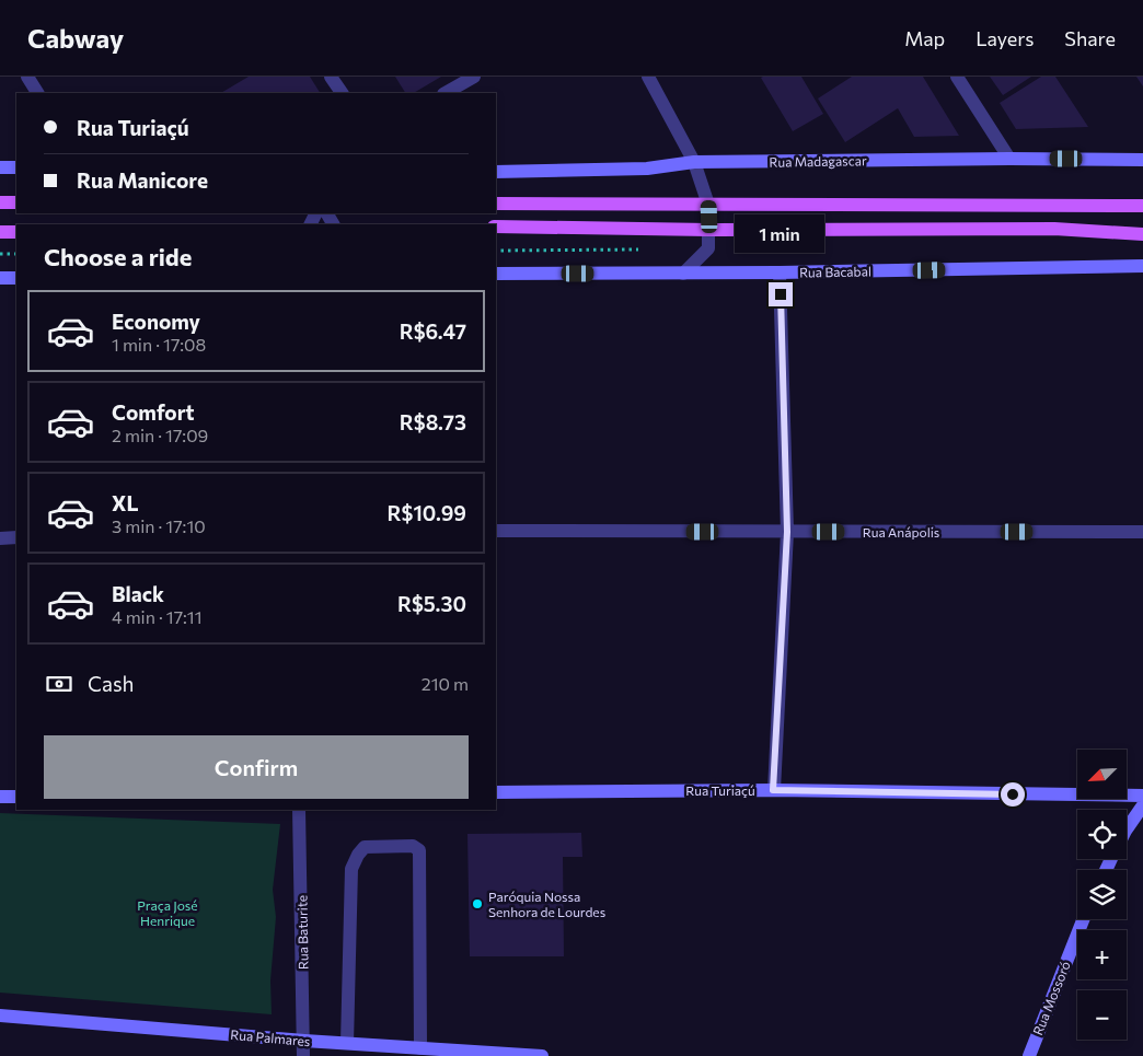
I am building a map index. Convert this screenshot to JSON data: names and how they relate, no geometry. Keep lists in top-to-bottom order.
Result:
{
  "streets": {
    "street": [
      "Rua Madagascar",
      "Rua Bacabal",
      "Rua Anápolis",
      "Rua Turiaçú",
      "Rua Baturite",
      "Rua Mossoró",
      "Rua Palmares"
    ]
  },
  "crossings": [
    ["Rua Baturite", "Rua Palmares"]
  ],
  "parks": ["Praça José Henrique"],
  "places": ["Paróquia Nossa Senhora de Lourdes"],
  "north": "bottom left",
  "page": {
    "header": "Cabway",
    "nav": ["Map", "Layers", "Share"],
    "banner": ["Rua Turiaçú", "Rua Manicore"],
    "bubble": "1 min",
    "heading": "Choose a ride",
    "list": [
      {
        "name": "Economy",
        "note": "1 min · 17:08",
        "value": "R$6.47"
      },
      {
        "name": "Comfort",
        "note": "2 min · 17:09",
        "value": "R$8.73"
      },
      {
        "name": "XL",
        "note": "3 min · 17:10",
        "value": "R$10.99"
      },
      {
        "name": "Black",
        "note": "4 min · 17:11",
        "value": "R$5.30"
      }
    ],
    "pay": ["Cash", "210 m"],
    "buttons": "Confirm",
    "map_buttons": ["+", "−"]
  }
}
